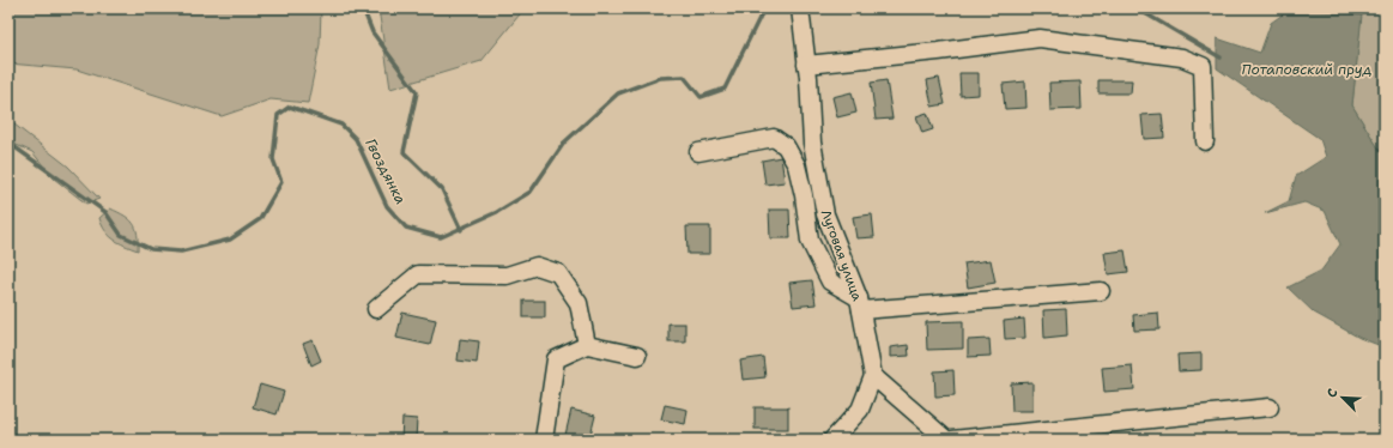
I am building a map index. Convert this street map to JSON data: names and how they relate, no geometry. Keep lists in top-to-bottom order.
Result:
{
  "streets": {
    "street": ["Луговая улица"]
  },
  "water": ["Потаповский пруд", "Гвоздянка"],
  "north": "top left"
}
